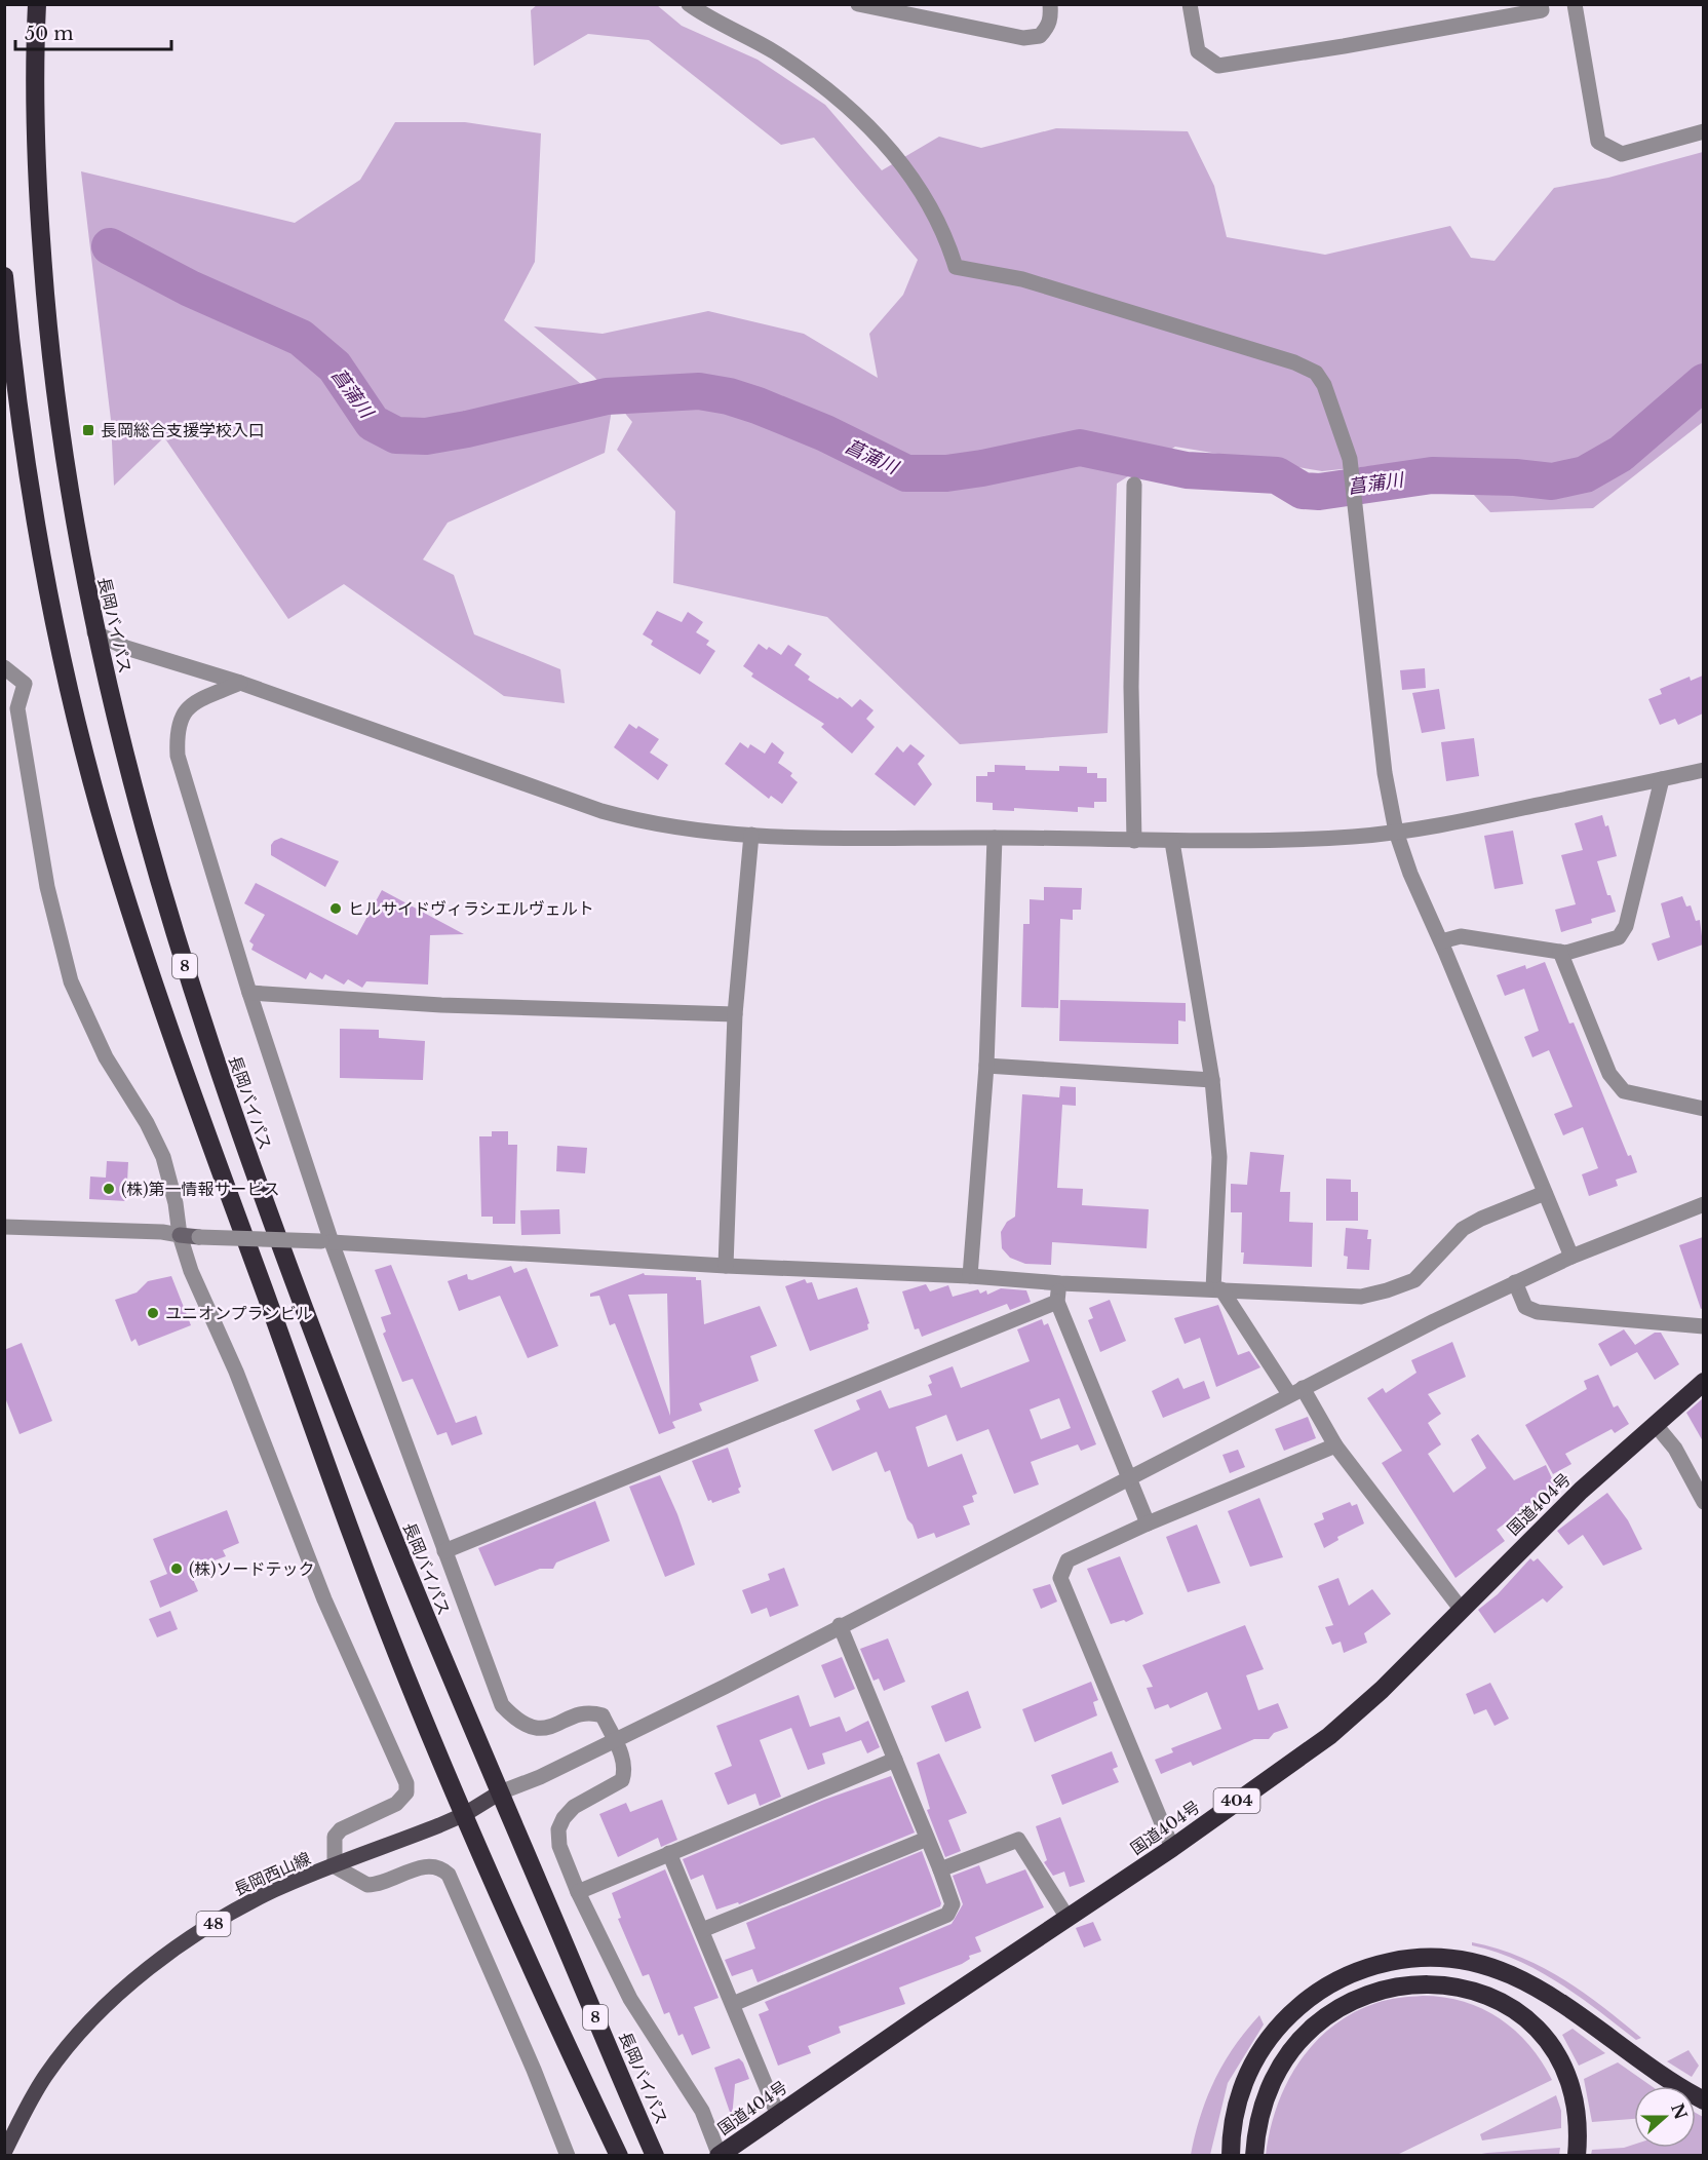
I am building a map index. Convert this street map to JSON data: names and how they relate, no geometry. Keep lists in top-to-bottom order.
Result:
{
  "streets": {
    "highway": [
      "長岡バイパス",
      "8",
      "国道404号",
      "404"
    ],
    "main road": ["長岡西山線", "48"]
  },
  "crossings": [
    ["長岡バイパス", "長岡西山線"],
    ["8", "長岡西山線"]
  ],
  "water": ["菖蒲川"],
  "places": {
    "transit": ["長岡総合支援学校入口"],
    "other": [
      "ヒルサイドヴィラシエルヴェルト",
      "(株)第一情報サービス",
      "ユニオンプランビル",
      "(株)ソードテック"
    ]
  },
  "scale_bar": "50 m",
  "north": "right"
}
